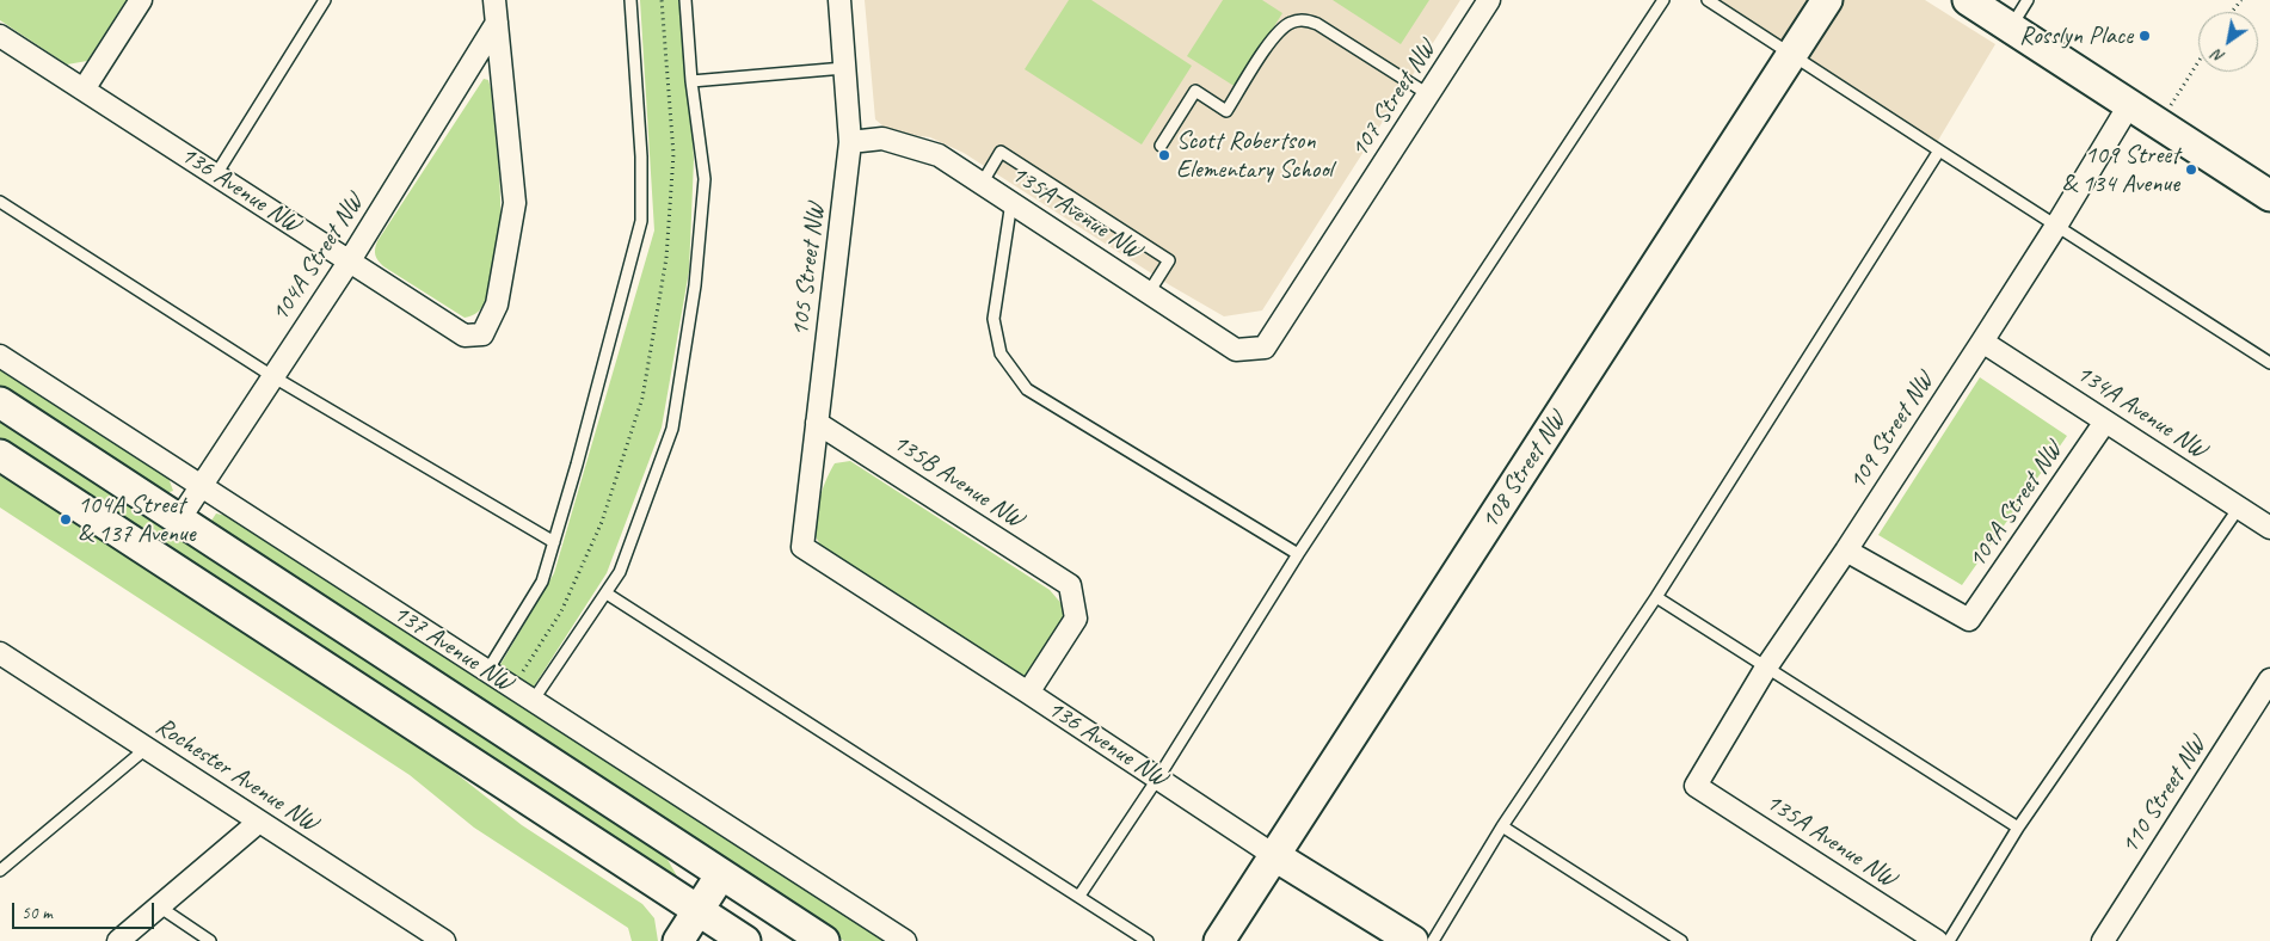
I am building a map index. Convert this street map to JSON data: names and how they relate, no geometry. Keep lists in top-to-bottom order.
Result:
{
  "streets": {
    "main road": ["136 Avenue NW", "108 Street NW", "137 Avenue NW"],
    "street": [
      "107 Street NW",
      "135A Avenue NW",
      "104A Street NW",
      "105 Street NW",
      "134A Avenue NW",
      "109 Street NW",
      "135B Avenue NW",
      "109A Street NW",
      "Rochester Avenue NW",
      "110 Street NW"
    ]
  },
  "crossings": [
    ["107 Street NW", "135A Avenue NW"],
    ["136 Avenue NW", "104A Street NW"],
    ["136 Avenue NW", "105 Street NW"],
    ["136 Avenue NW", "108 Street NW"],
    ["136 Avenue NW", "135B Avenue NW"],
    ["135A Avenue NW", "105 Street NW"],
    ["135A Avenue NW", "109 Street NW"],
    ["104A Street NW", "137 Avenue NW"],
    ["105 Street NW", "135B Avenue NW"],
    ["134A Avenue NW", "109 Street NW"],
    ["134A Avenue NW", "109A Street NW"],
    ["109 Street NW", "109A Street NW"]
  ],
  "places": [
    "Rosslyn Place",
    "Scott Robertson Elementary School",
    "109 Street & 134 Avenue",
    "104A Street & 137 Avenue"
  ],
  "scale_bar": "50 m",
  "north": "bottom left"
}
